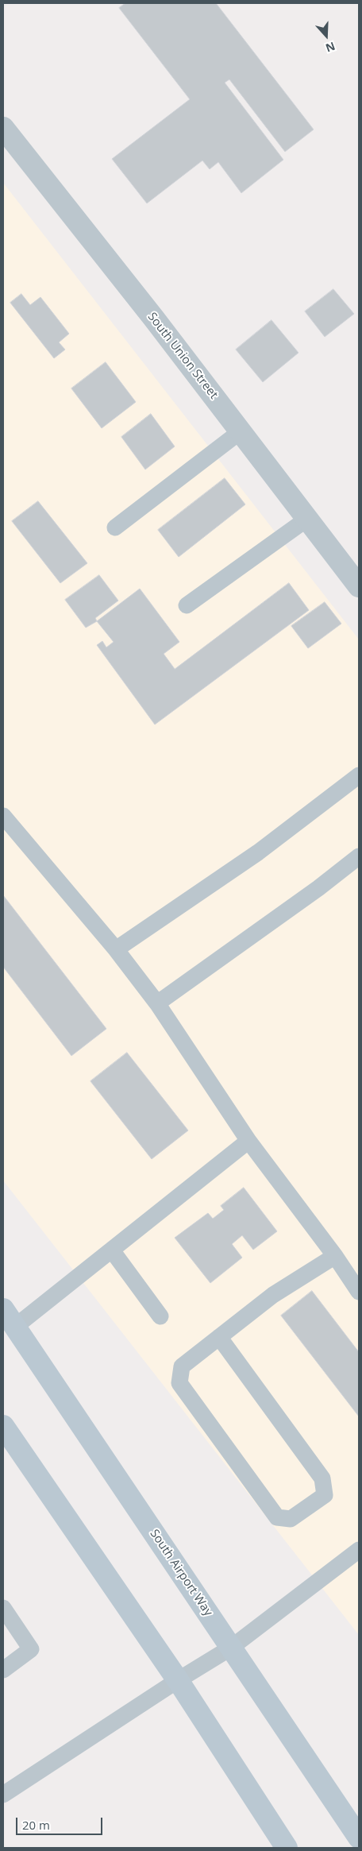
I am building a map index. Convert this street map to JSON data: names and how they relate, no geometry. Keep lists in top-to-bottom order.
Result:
{
  "streets": {
    "main road": ["South Airport Way"],
    "street": ["South Union Street"]
  },
  "scale_bar": "20 m",
  "north": "bottom"
}
